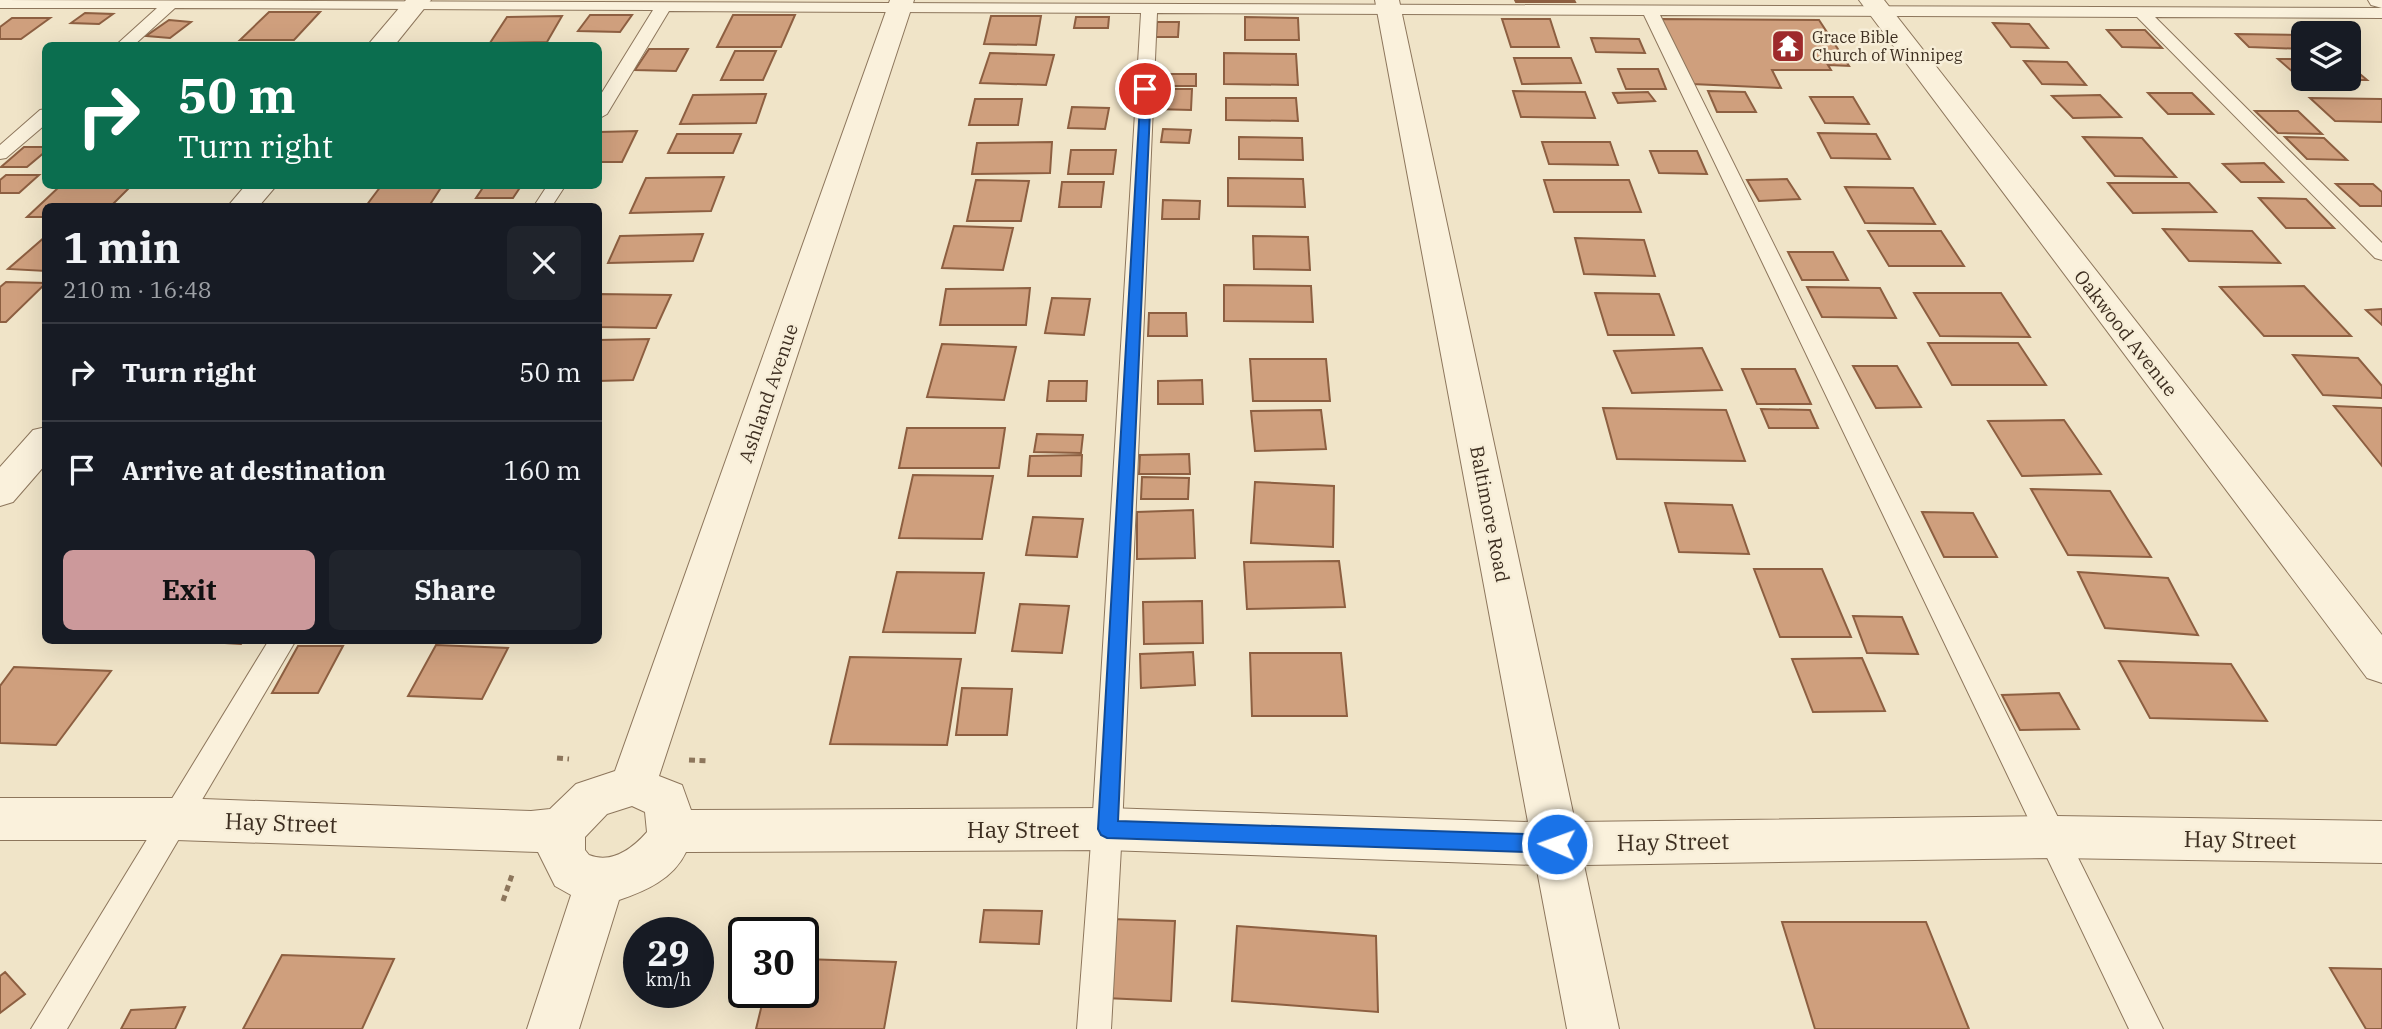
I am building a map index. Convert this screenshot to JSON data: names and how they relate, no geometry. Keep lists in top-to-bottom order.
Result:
{
  "streets": {
    "street": [
      "Oakwood Avenue",
      "Ashland Avenue",
      "Baltimore Road",
      "Hay Street"
    ]
  },
  "crossings": [
    ["Ashland Avenue", "Hay Street"],
    ["Baltimore Road", "Hay Street"]
  ],
  "places": {
    "temple": ["Grace Bible Church of Winnipeg"]
  },
  "page": {
    "turn": ["50 m", "Turn right"],
    "heading": ["1 min", "210 m · 16:48"],
    "list": [
      {
        "name": "Turn right",
        "value": "50 m"
      },
      {
        "name": "Arrive at destination",
        "value": "160 m"
      }
    ],
    "buttons": ["Exit", "Share"],
    "speed": "29 km/h",
    "limit": "30"
  }
}
